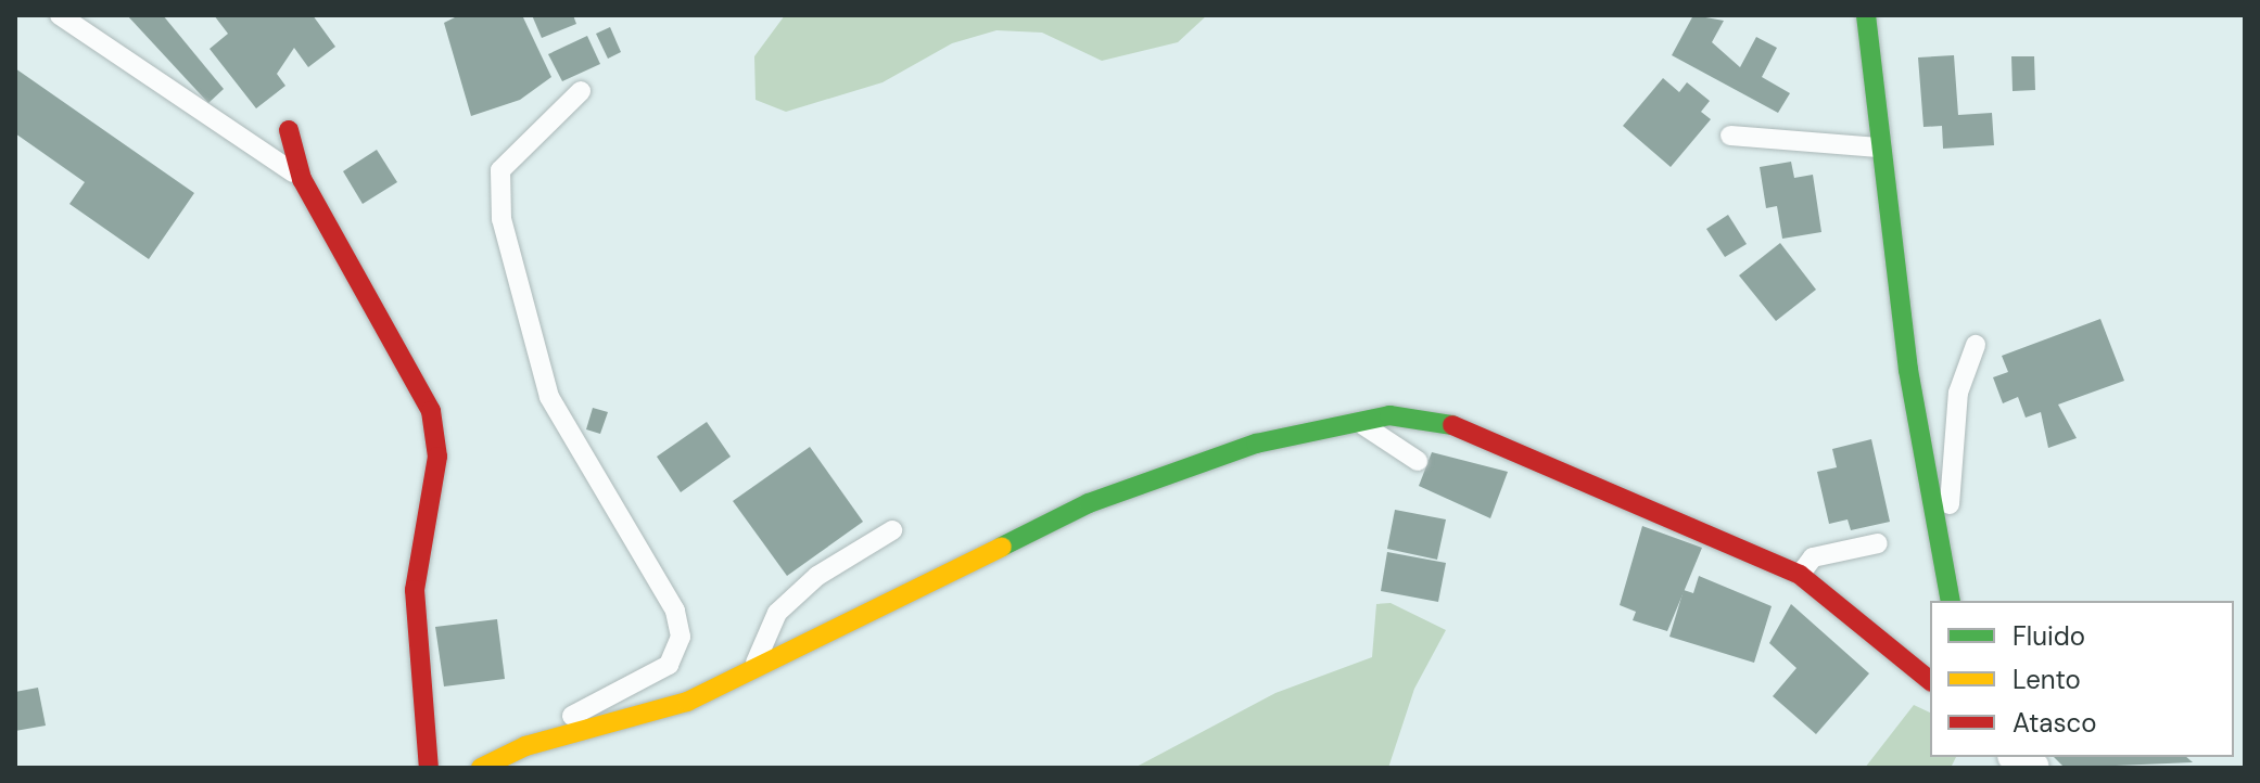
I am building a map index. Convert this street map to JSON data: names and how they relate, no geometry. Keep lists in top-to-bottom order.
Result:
{
  "legend": ["Fluido", "Lento", "Atasco"]
}
